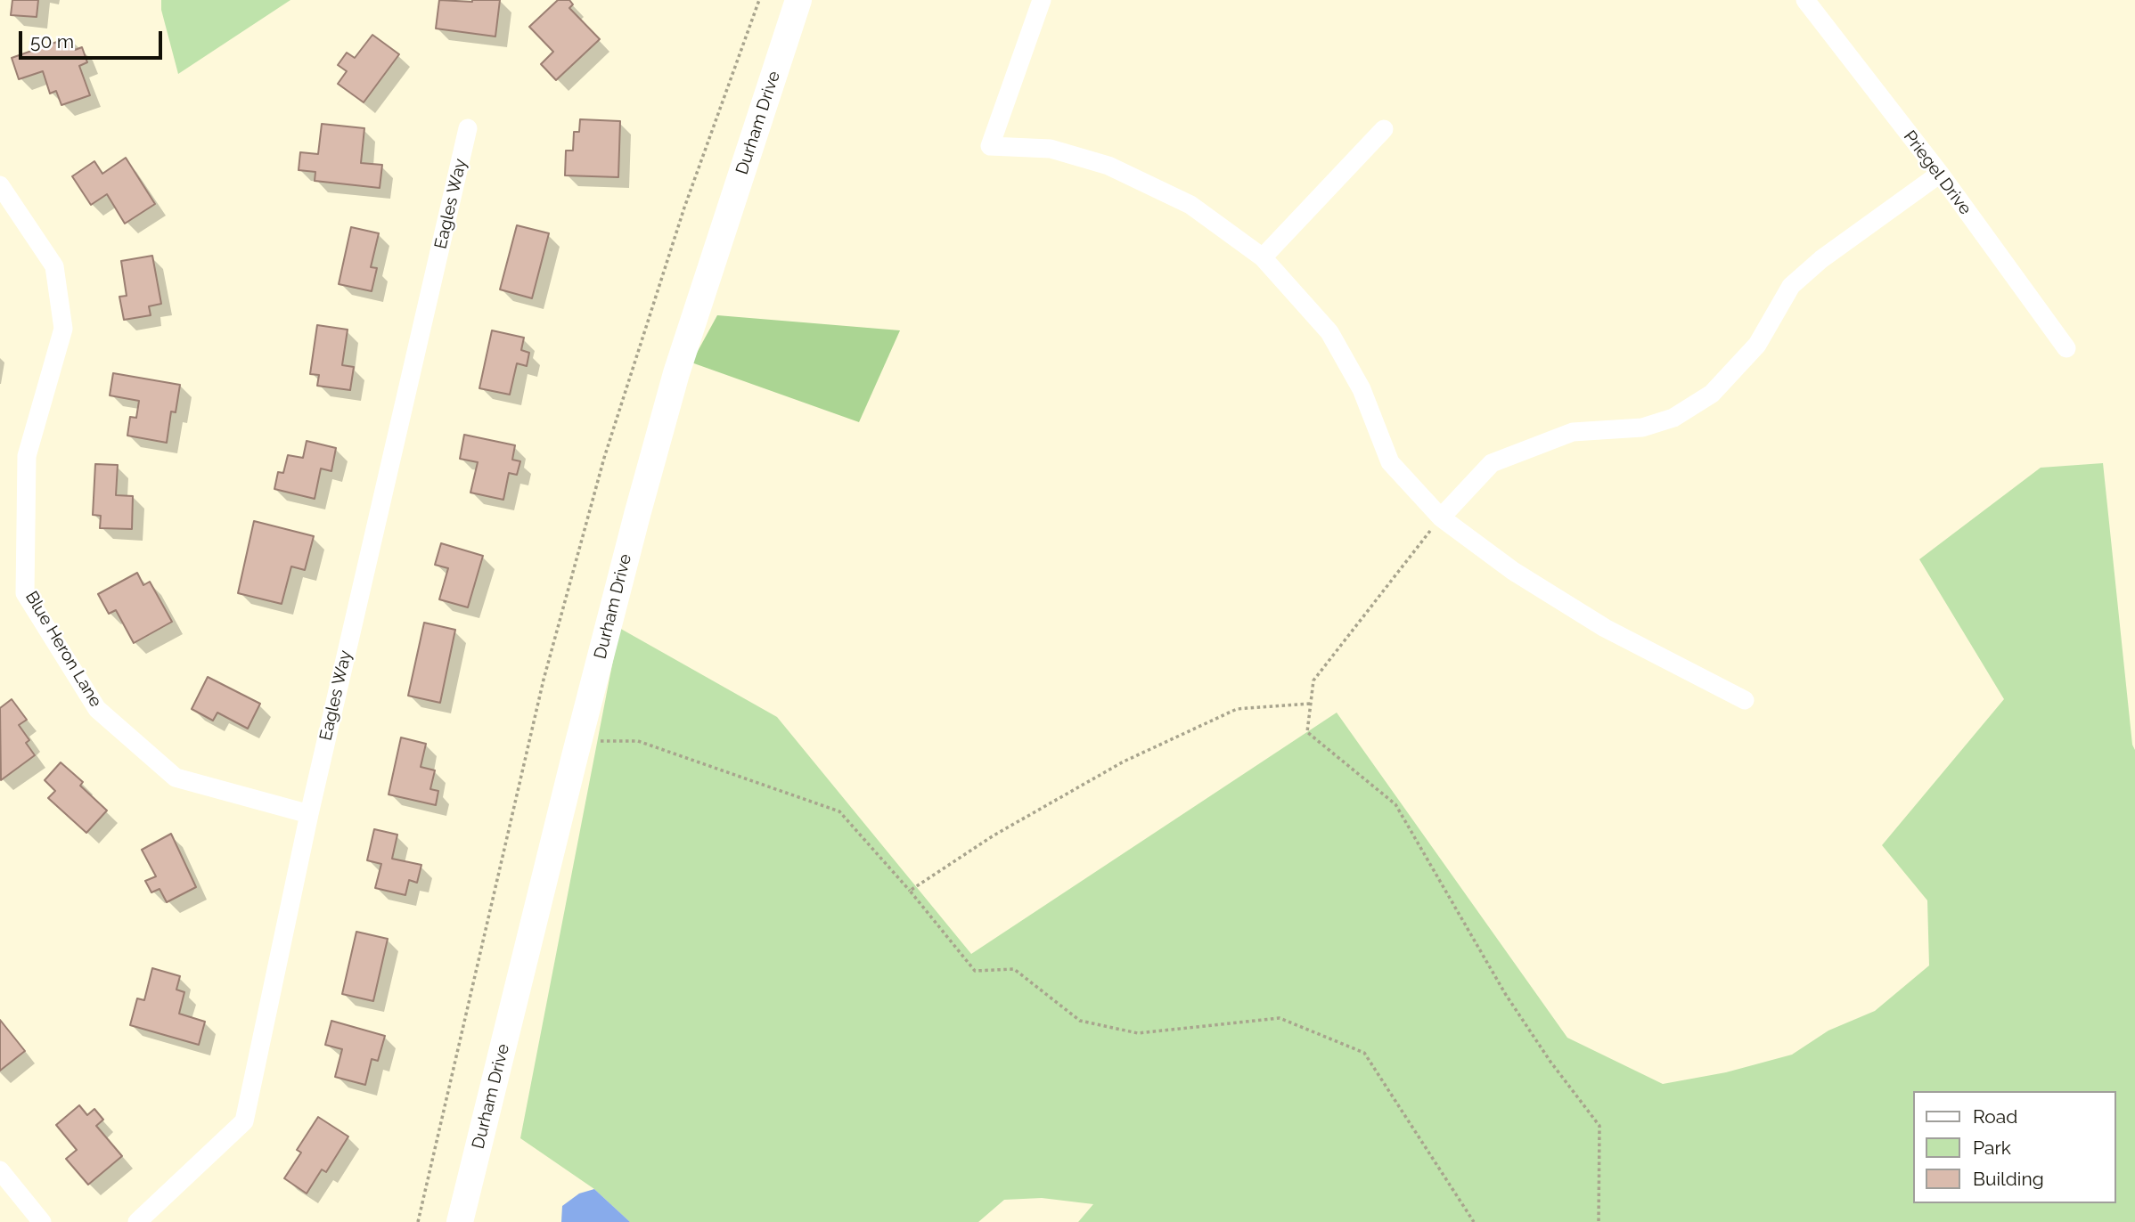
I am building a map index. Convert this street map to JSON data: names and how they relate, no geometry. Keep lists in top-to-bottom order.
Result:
{
  "streets": {
    "street": [
      "Durham Drive",
      "Priegel Drive",
      "Eagles Way",
      "Blue Heron Lane"
    ]
  },
  "crossings": [
    ["Eagles Way", "Blue Heron Lane"]
  ],
  "legend": ["Road", "Park", "Building"],
  "scale_bar": "50 m"
}
